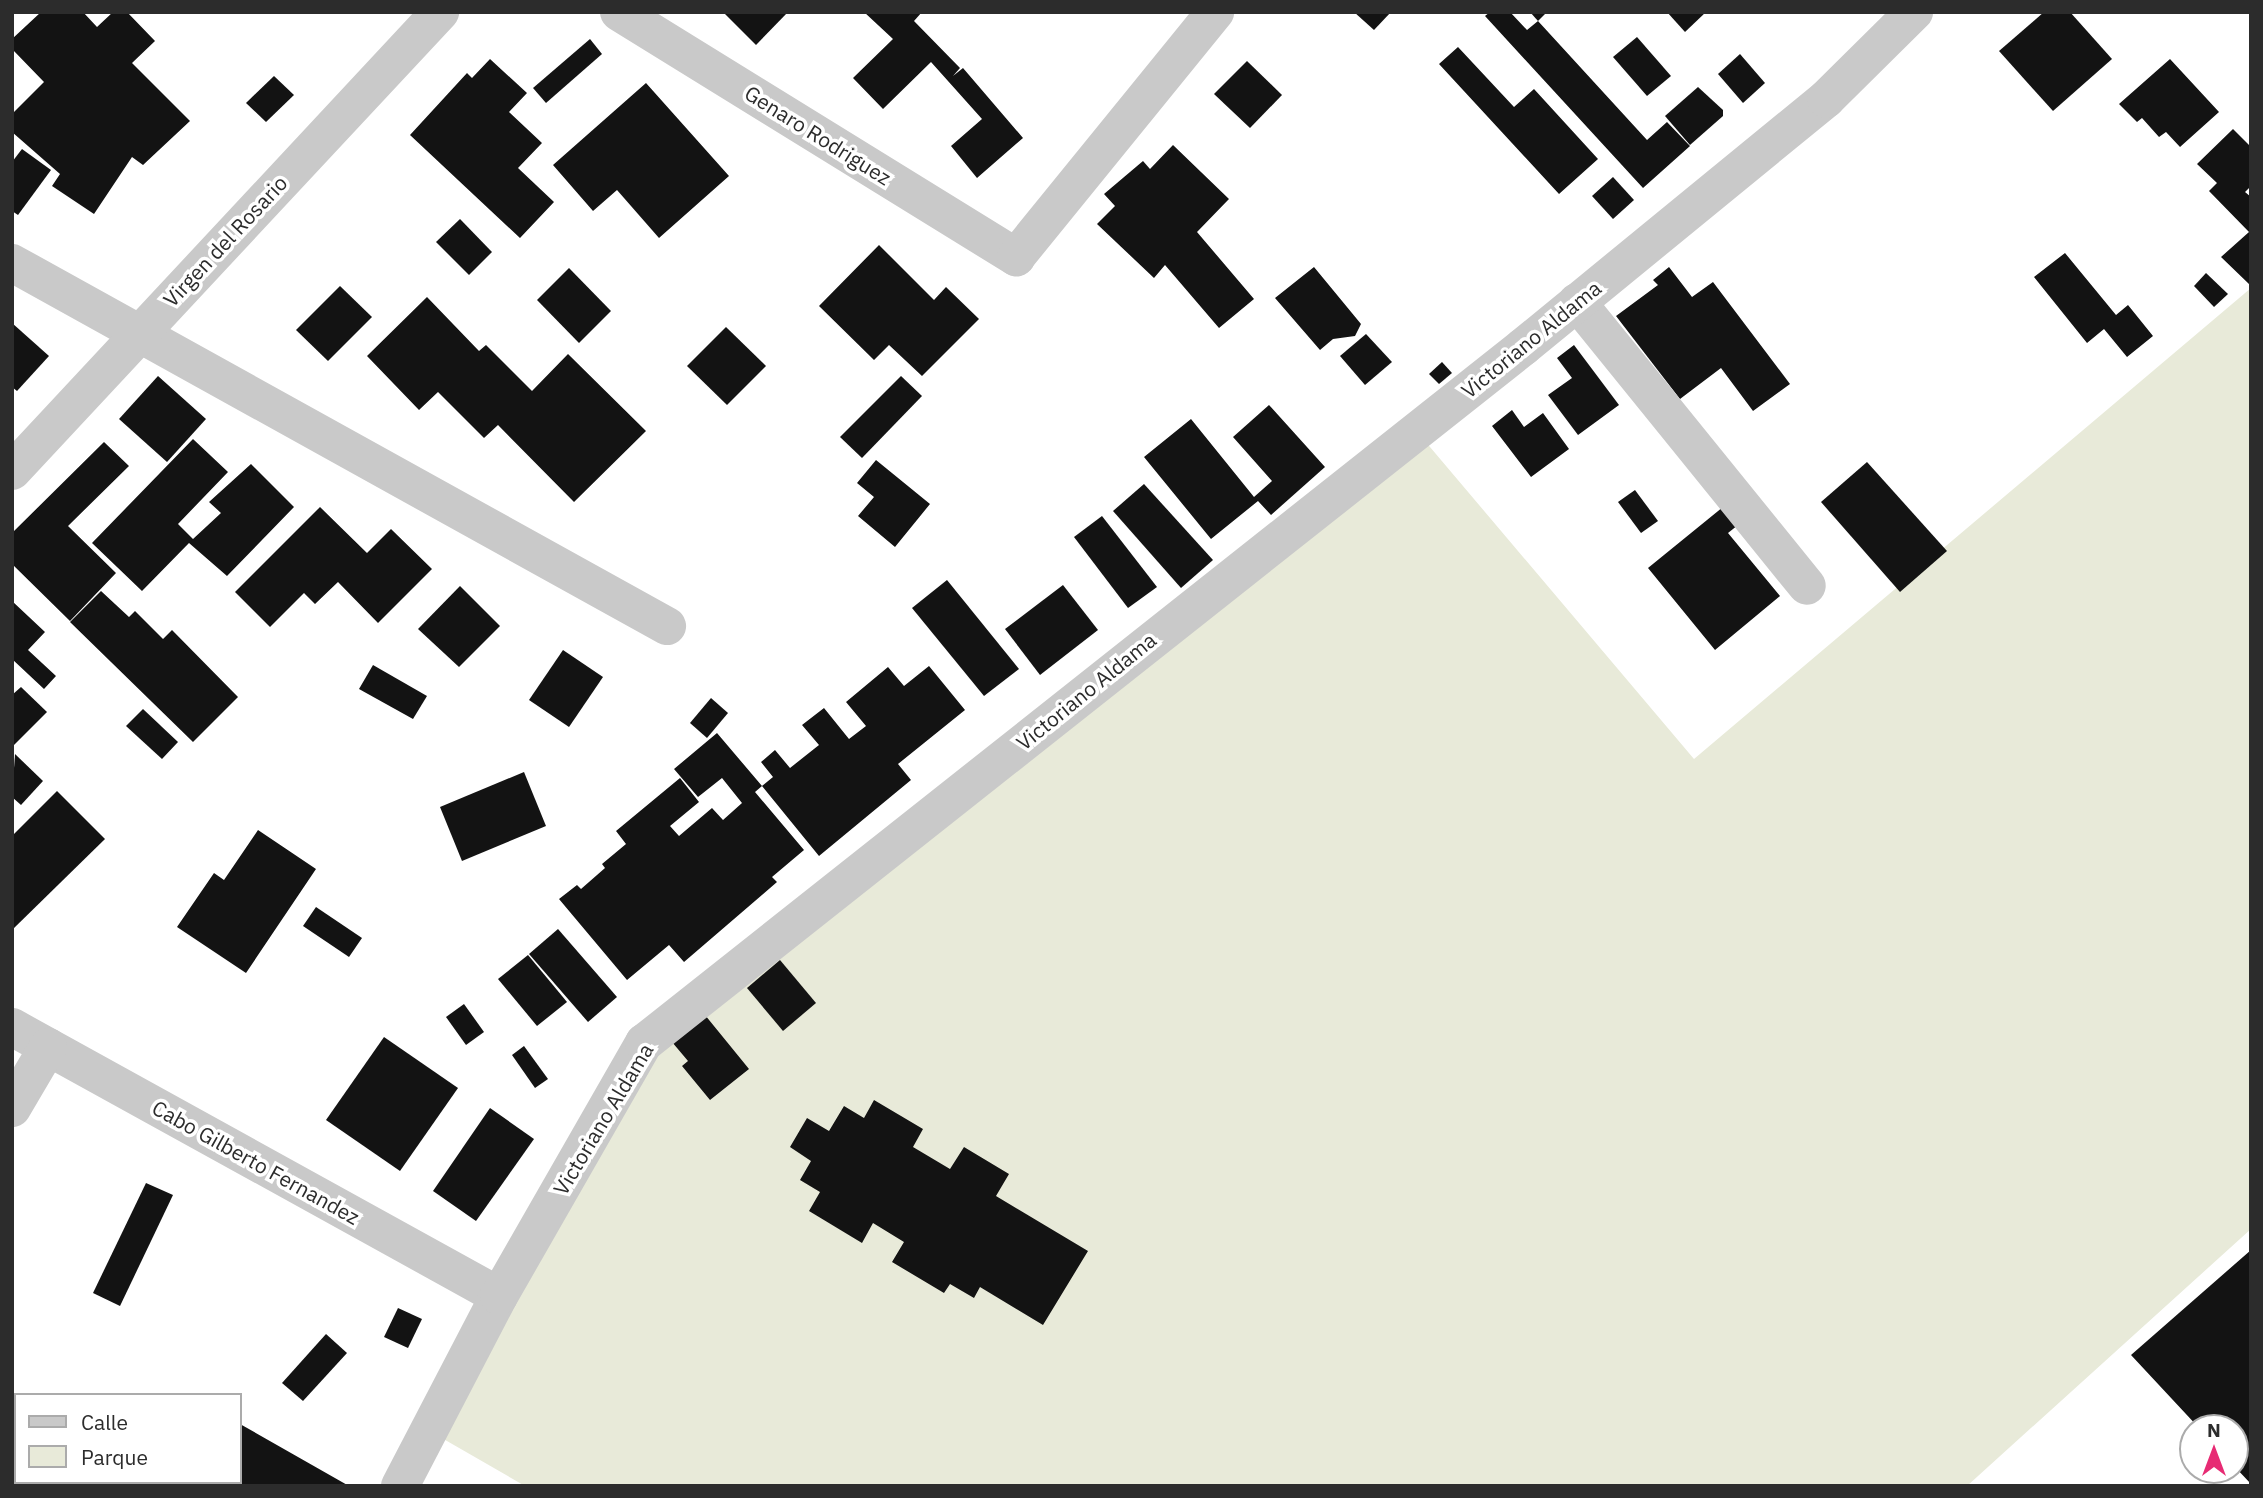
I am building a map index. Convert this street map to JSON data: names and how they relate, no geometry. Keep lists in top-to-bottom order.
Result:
{
  "streets": {
    "street": [
      "Genaro Rodriguez",
      "Virgen del Rosario",
      "Victoriano Aldama",
      "Cabo Gilberto Fernandez"
    ]
  },
  "crossings": [
    ["Victoriano Aldama", "Cabo Gilberto Fernandez"]
  ],
  "legend": ["Calle", "Parque"],
  "north": "top"
}
